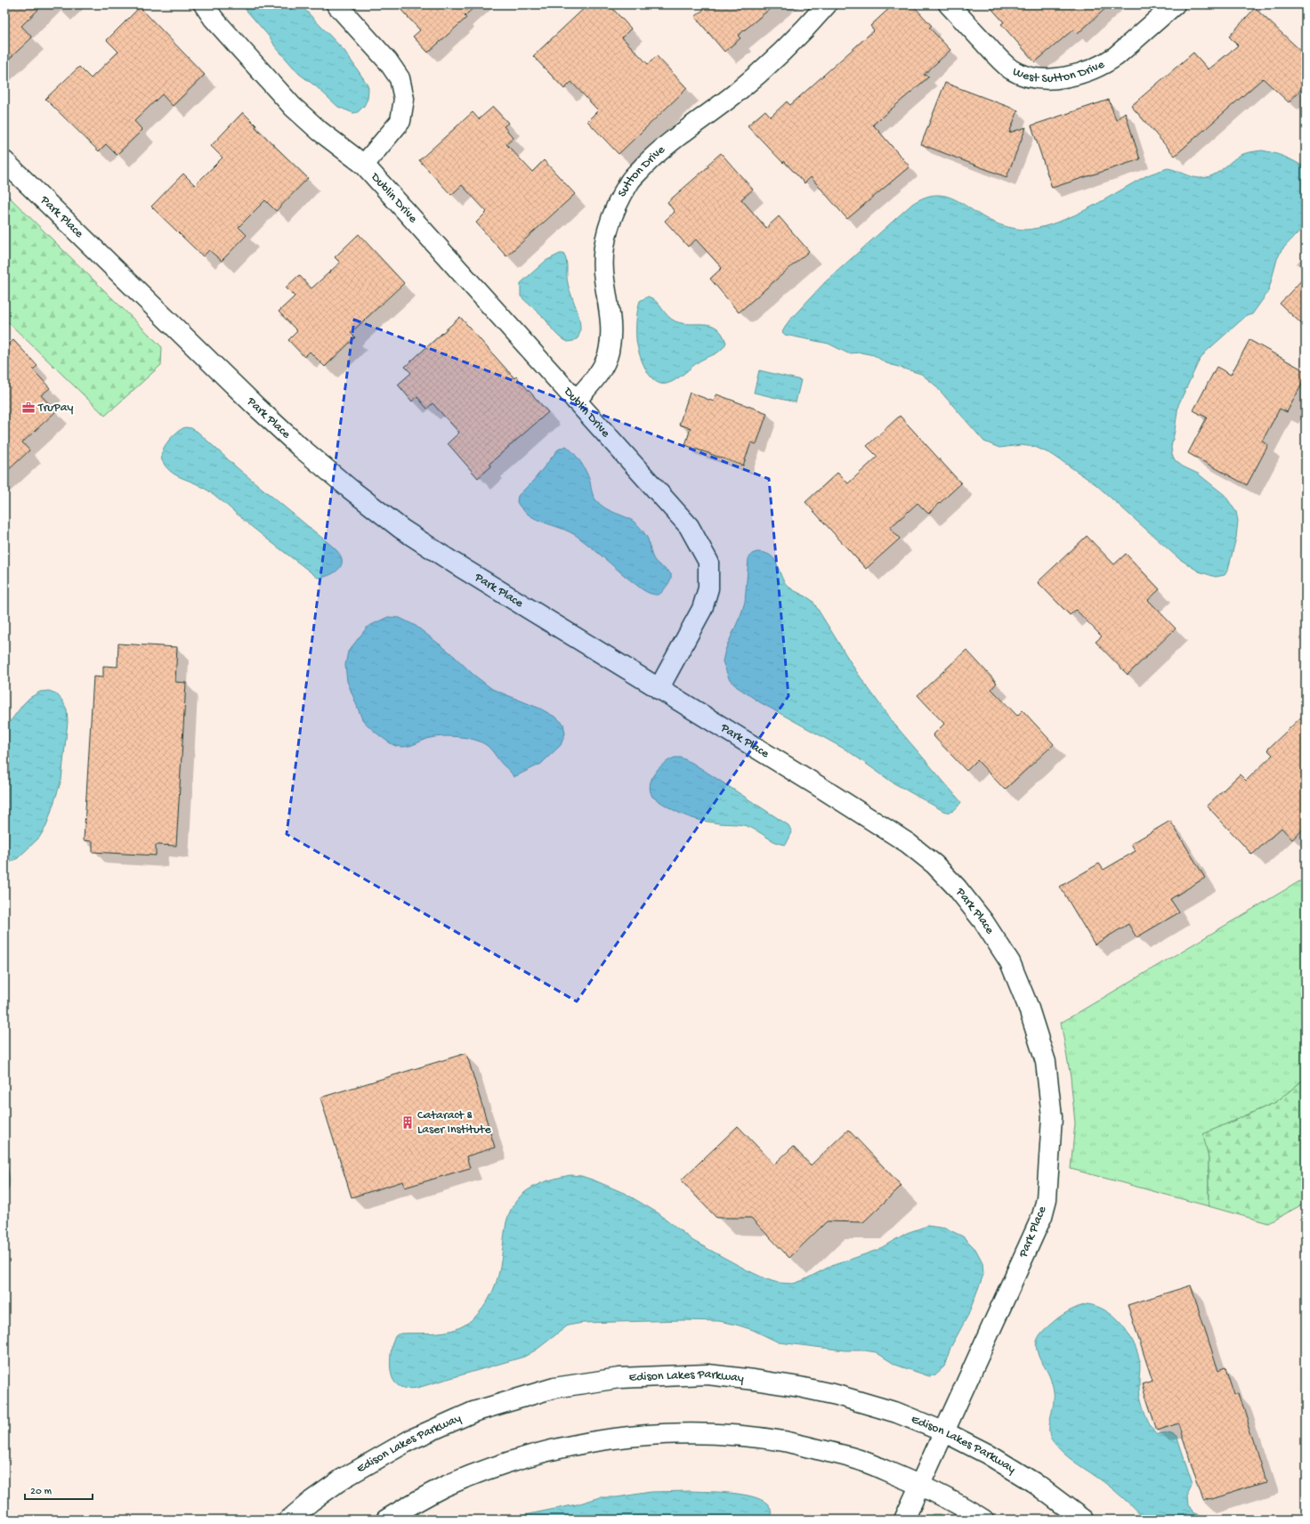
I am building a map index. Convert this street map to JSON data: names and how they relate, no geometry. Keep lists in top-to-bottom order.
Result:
{
  "streets": {
    "street": [
      "West Sutton Drive",
      "Sutton Drive",
      "Dublin Drive",
      "Park Place",
      "Edison Lakes Parkway"
    ]
  },
  "crossings": [
    ["Sutton Drive", "Dublin Drive"],
    ["Dublin Drive", "Park Place"],
    ["Park Place", "Edison Lakes Parkway"]
  ],
  "places": {
    "office": ["TruPay"],
    "building": ["Cataract & Laser Institute"]
  },
  "scale_bar": "20 m"
}
